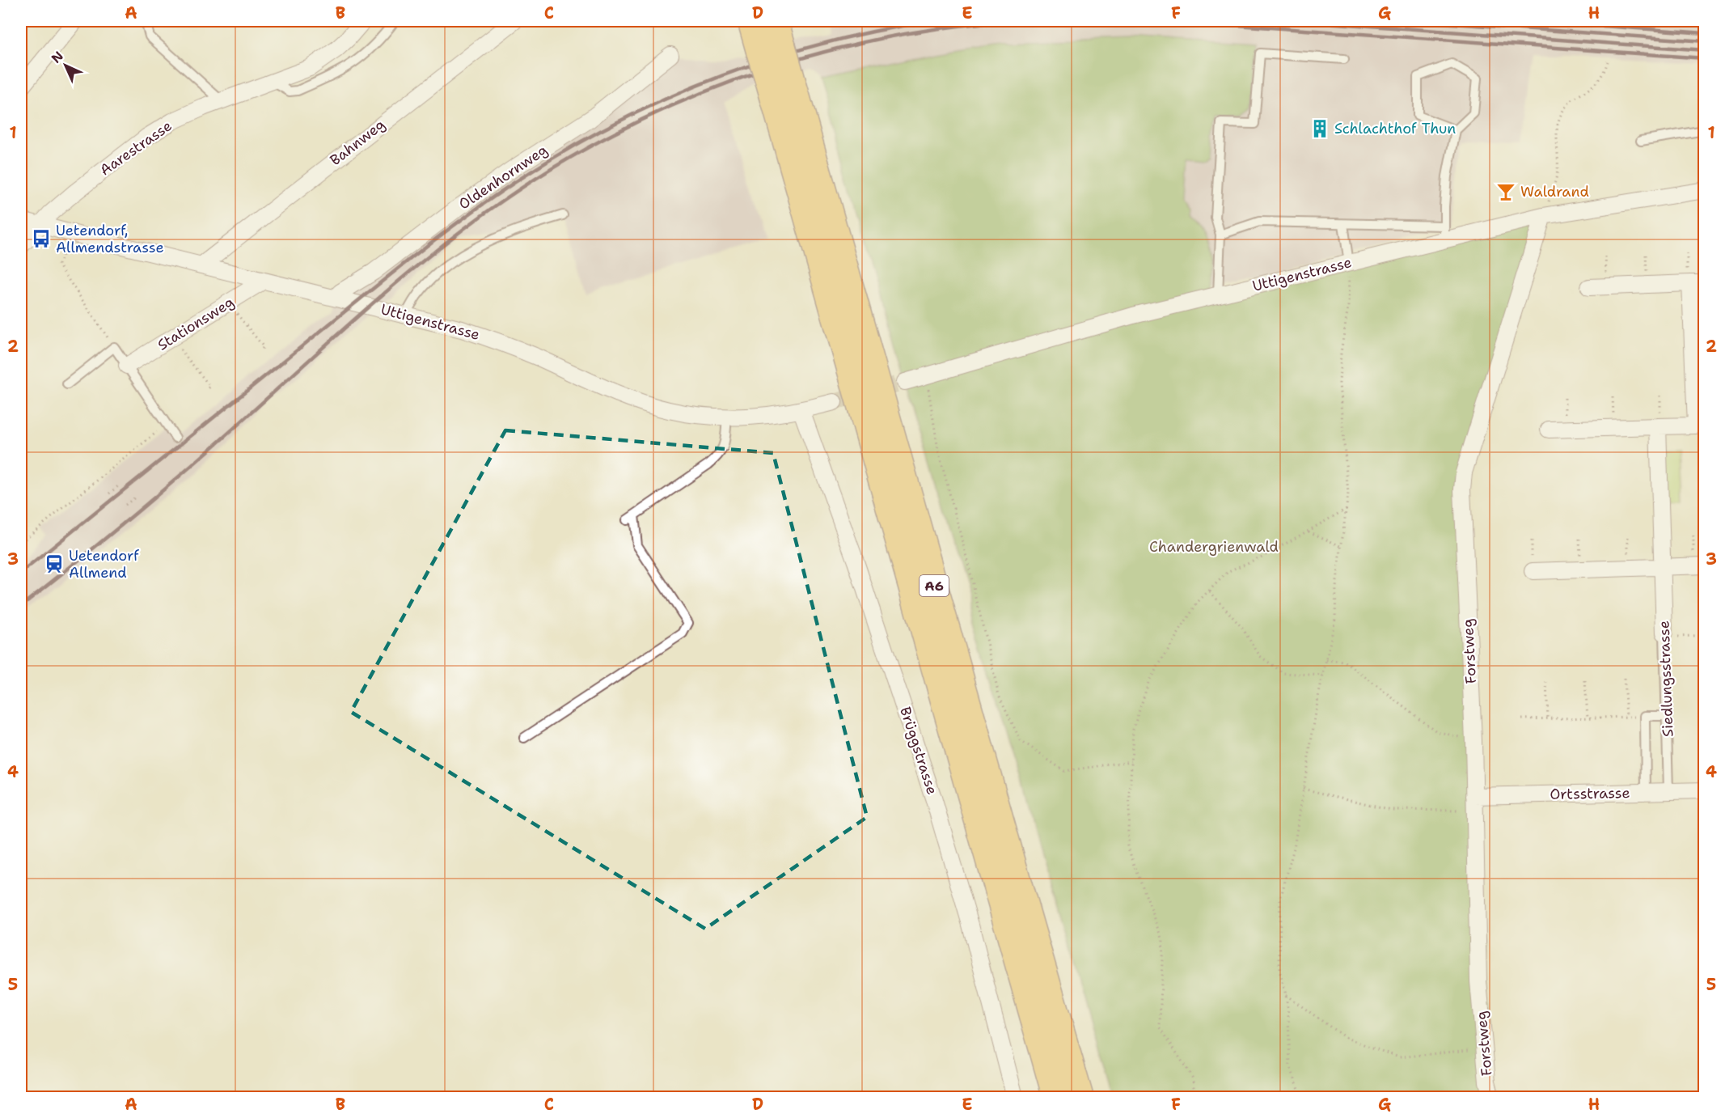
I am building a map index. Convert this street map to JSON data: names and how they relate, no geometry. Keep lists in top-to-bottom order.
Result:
{
  "streets": {
    "highway": ["A6"],
    "street": [
      "Bahnweg",
      "Aarestrasse",
      "Oldenhornweg",
      "Uttigenstrasse",
      "Stationsweg",
      "Forstweg",
      "Siedlungsstrasse",
      "Brüggstrasse",
      "Ortsstrasse"
    ]
  },
  "crossings": [
    ["Bahnweg", "Uttigenstrasse"],
    ["Aarestrasse", "Uttigenstrasse"],
    ["Oldenhornweg", "Uttigenstrasse"],
    ["Uttigenstrasse", "Stationsweg"],
    ["Uttigenstrasse", "Forstweg"],
    ["Uttigenstrasse", "Brüggstrasse"],
    ["Forstweg", "Ortsstrasse"],
    ["Siedlungsstrasse", "Ortsstrasse"]
  ],
  "parks": ["Chandergrienwald"],
  "places": {
    "building": ["Schlachthof Thun"],
    "bar": ["Waldrand"],
    "bus stop": ["Uetendorf, Allmendstrasse"],
    "station": ["Uetendorf Allmend"]
  },
  "north": "top left",
  "grid": {
    "columns": [
      "A",
      "B",
      "C",
      "D",
      "E",
      "F",
      "G",
      "H"
    ],
    "rows": [
      "1",
      "2",
      "3",
      "4",
      "5"
    ]
  }
}
